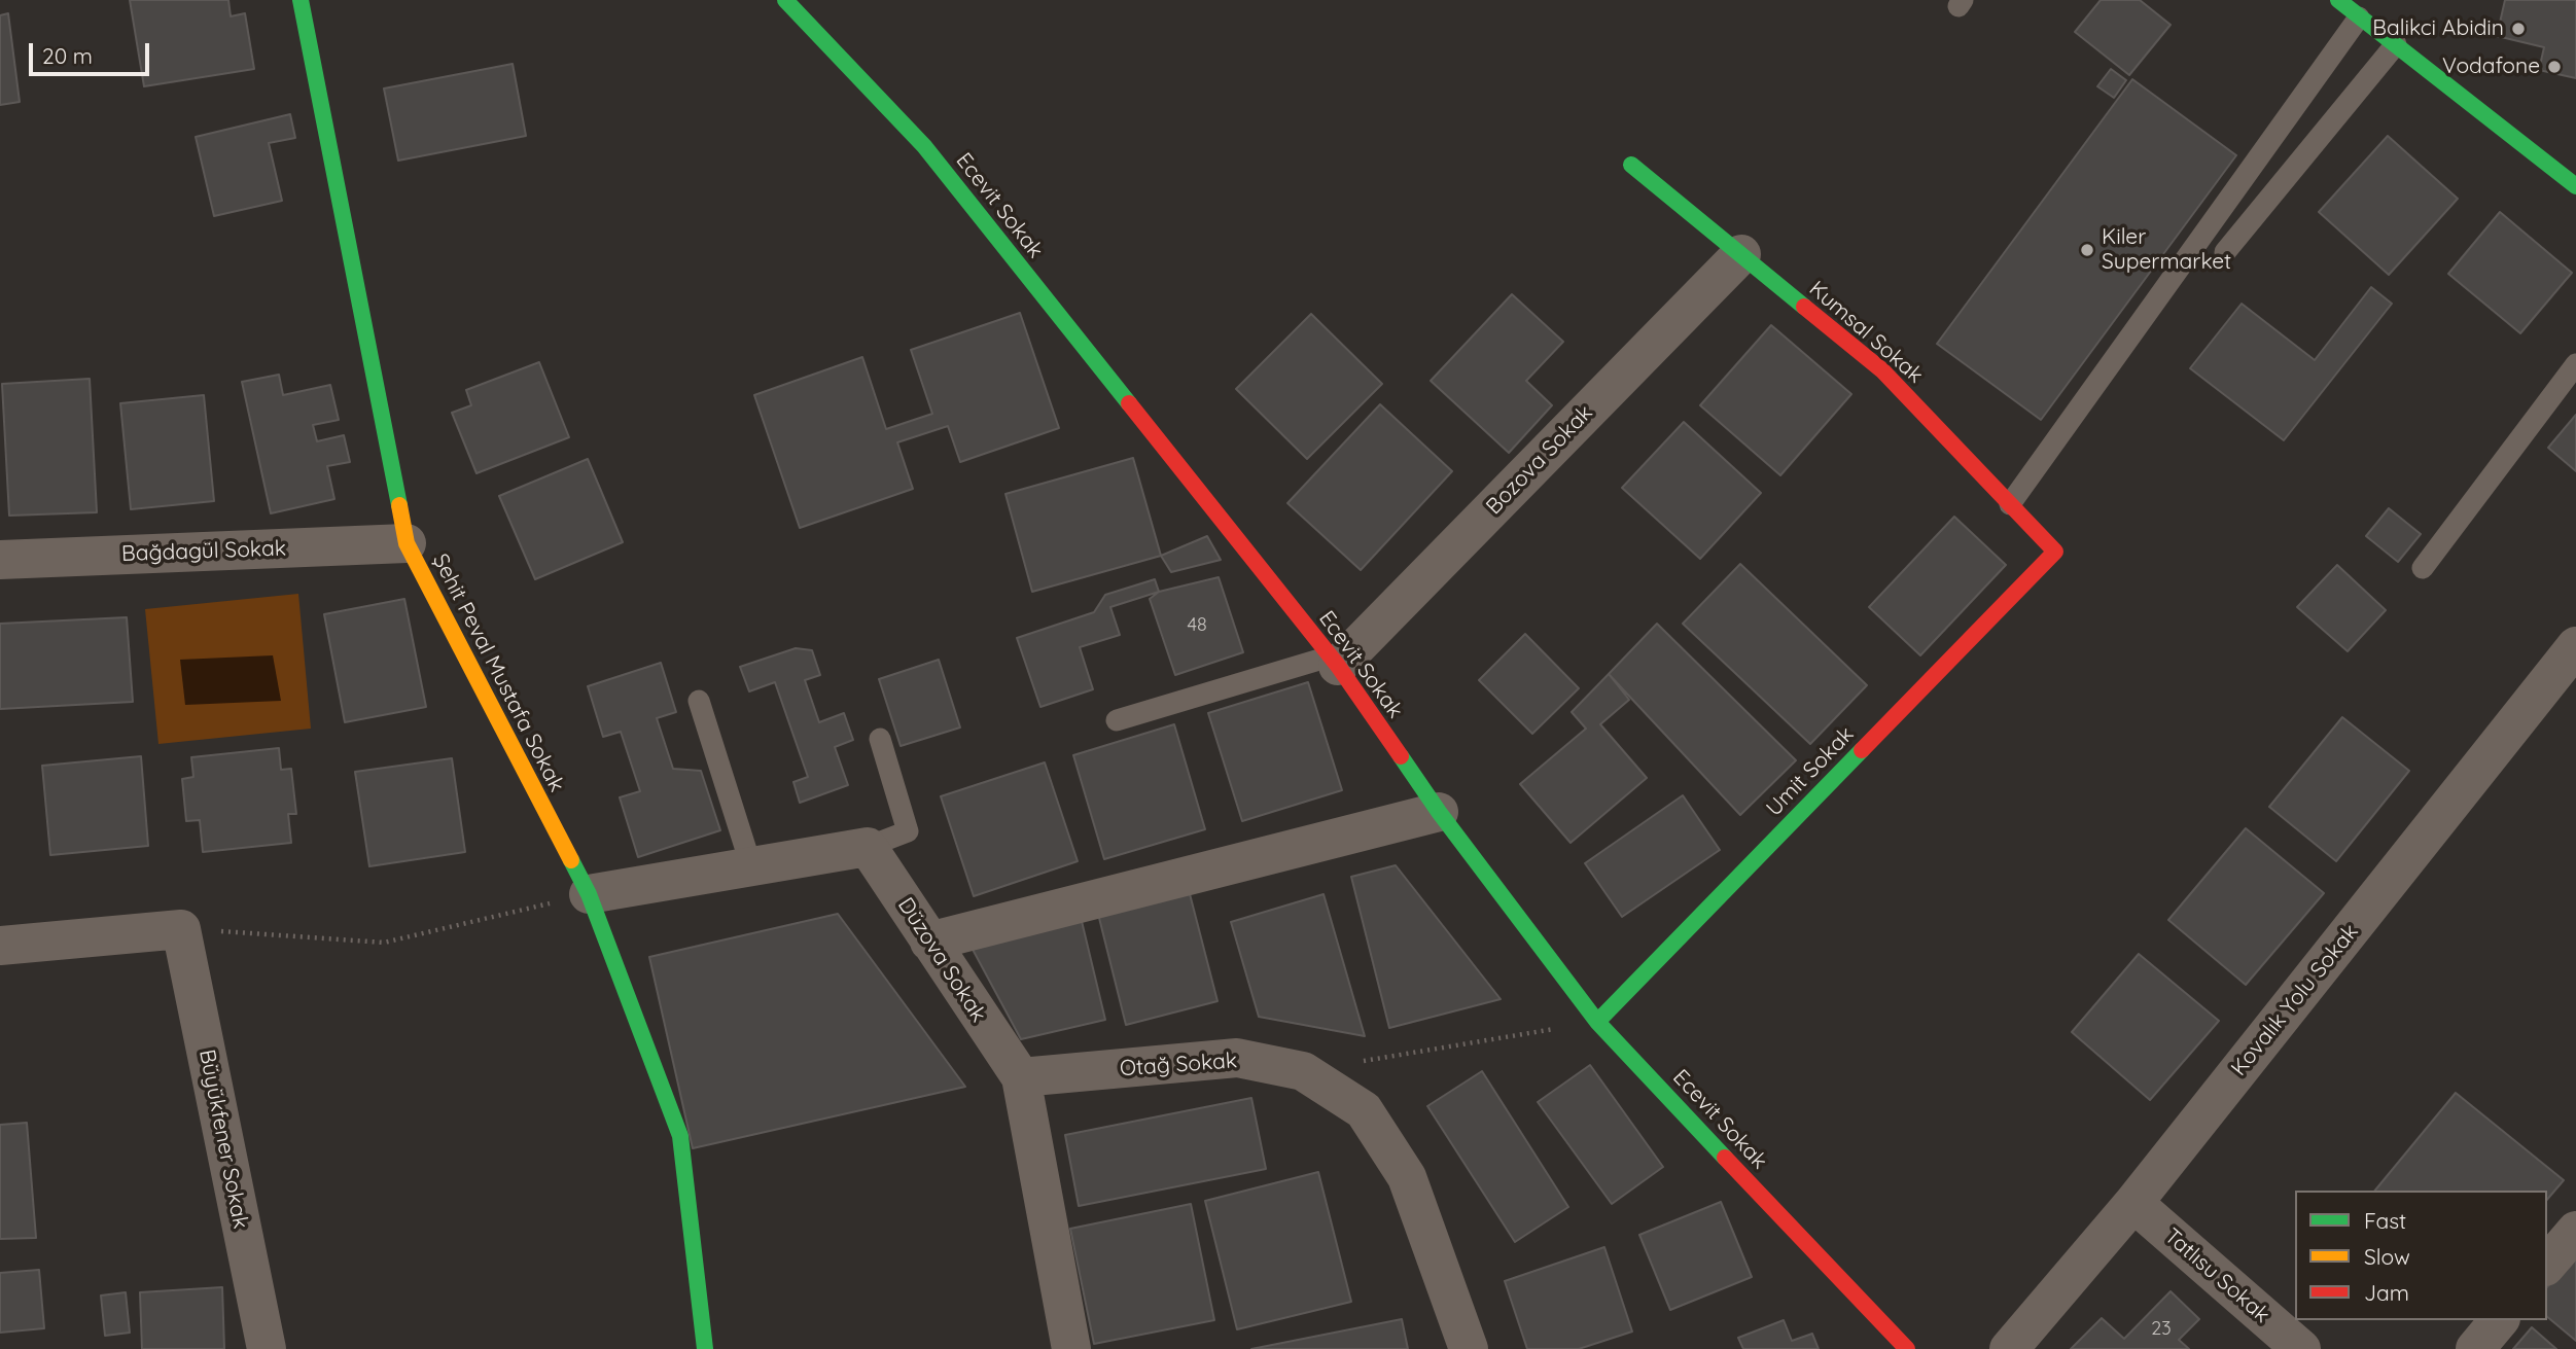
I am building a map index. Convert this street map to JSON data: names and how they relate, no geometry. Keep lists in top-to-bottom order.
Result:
{
  "streets": {
    "street": [
      "Ecevit Sokak",
      "Kumsal Sokak",
      "Bozova Sokak",
      "Bağdagül Sokak",
      "Şehit Peval Mustafa Sokak",
      "Umit Sokak",
      "Düzova Sokak",
      "Kovalık Yolu Sokak",
      "Otağ Sokak",
      "Büyükfener Sokak",
      "Tatlısu Sokak"
    ]
  },
  "crossings": [
    ["Ecevit Sokak", "Bozova Sokak"],
    ["Ecevit Sokak", "Umit Sokak"],
    ["Kumsal Sokak", "Bozova Sokak"],
    ["Kumsal Sokak", "Umit Sokak"],
    ["Bağdagül Sokak", "Şehit Peval Mustafa Sokak"],
    ["Düzova Sokak", "Otağ Sokak"],
    ["Kovalık Yolu Sokak", "Tatlısu Sokak"]
  ],
  "places": ["Balikci Abidin", "Vodafone", "Kiler Supermarket"],
  "house_numbers": ["48", "23"],
  "legend": ["Fast", "Slow", "Jam"],
  "scale_bar": "20 m"
}
